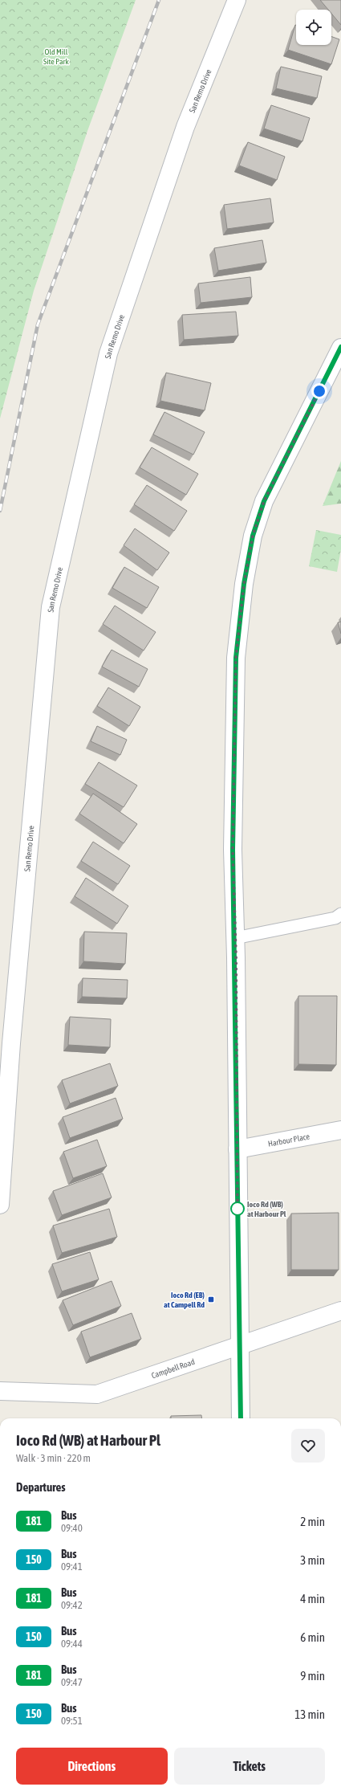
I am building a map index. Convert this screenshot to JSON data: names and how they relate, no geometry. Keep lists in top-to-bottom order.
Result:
{
  "streets": {
    "street": ["San Remo Drive", "Harbour Place", "Campbell Road"]
  },
  "parks": ["Old Mill Site Park"],
  "places": {
    "other": ["Ioco Rd (WB) at Harbour Pl"],
    "transit": ["Ioco Rd (EB) at Campell Rd"]
  },
  "lines": ["bus line 181"],
  "page": {
    "heading": [
      ["Ioco Rd (WB) at Harbour Pl", "Walk · 3 min · 220 m"],
      "Departures"
    ],
    "list": [
      {
        "mark": "181",
        "name": "Bus",
        "note": "09:40",
        "value": "2 min"
      },
      {
        "mark": "150",
        "name": "Bus",
        "note": "09:41",
        "value": "3 min"
      },
      {
        "mark": "181",
        "name": "Bus",
        "note": "09:42",
        "value": "4 min"
      },
      {
        "mark": "150",
        "name": "Bus",
        "note": "09:44",
        "value": "6 min"
      },
      {
        "mark": "181",
        "name": "Bus",
        "note": "09:47",
        "value": "9 min"
      },
      {
        "mark": "150",
        "name": "Bus",
        "note": "09:51",
        "value": "13 min"
      }
    ],
    "buttons": ["Directions", "Tickets"]
  }
}
